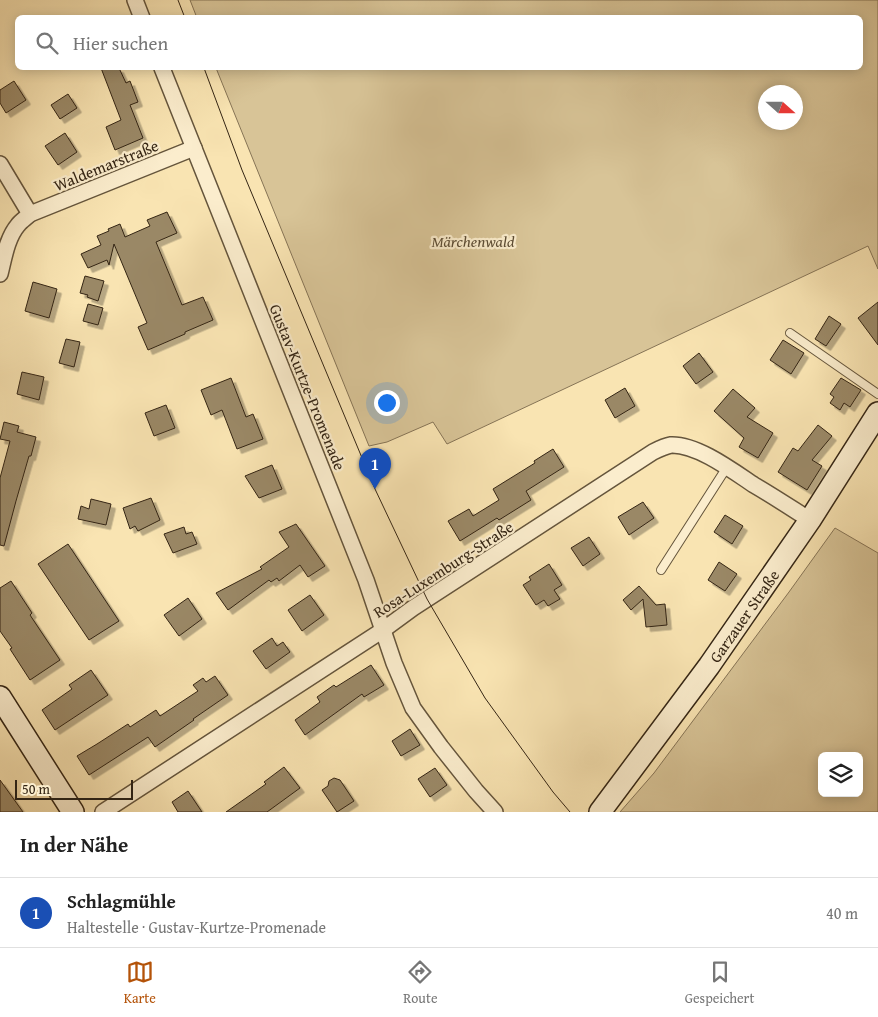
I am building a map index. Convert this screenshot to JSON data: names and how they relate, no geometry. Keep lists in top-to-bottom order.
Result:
{
  "streets": {
    "street": [
      "Waldemarstraße",
      "Gustav-Kurtze-Promenade",
      "Rosa-Luxemburg-Straße",
      "Garzauer Straße"
    ]
  },
  "crossings": [
    ["Waldemarstraße", "Gustav-Kurtze-Promenade"],
    ["Gustav-Kurtze-Promenade", "Rosa-Luxemburg-Straße"],
    ["Rosa-Luxemburg-Straße", "Garzauer Straße"]
  ],
  "parks": ["Märchenwald"],
  "scale_bar": "50 m",
  "north": "right",
  "page": {
    "search": "Hier suchen",
    "pins": "1",
    "scale": "50 m",
    "heading": "In der Nähe",
    "list": [
      {
        "mark": "1",
        "name": "Schlagmühle",
        "note": "Haltestelle · Gustav-Kurtze-Promenade",
        "value": "40 m"
      }
    ],
    "nav": ["Karte", "Route", "Gespeichert"]
  }
}
